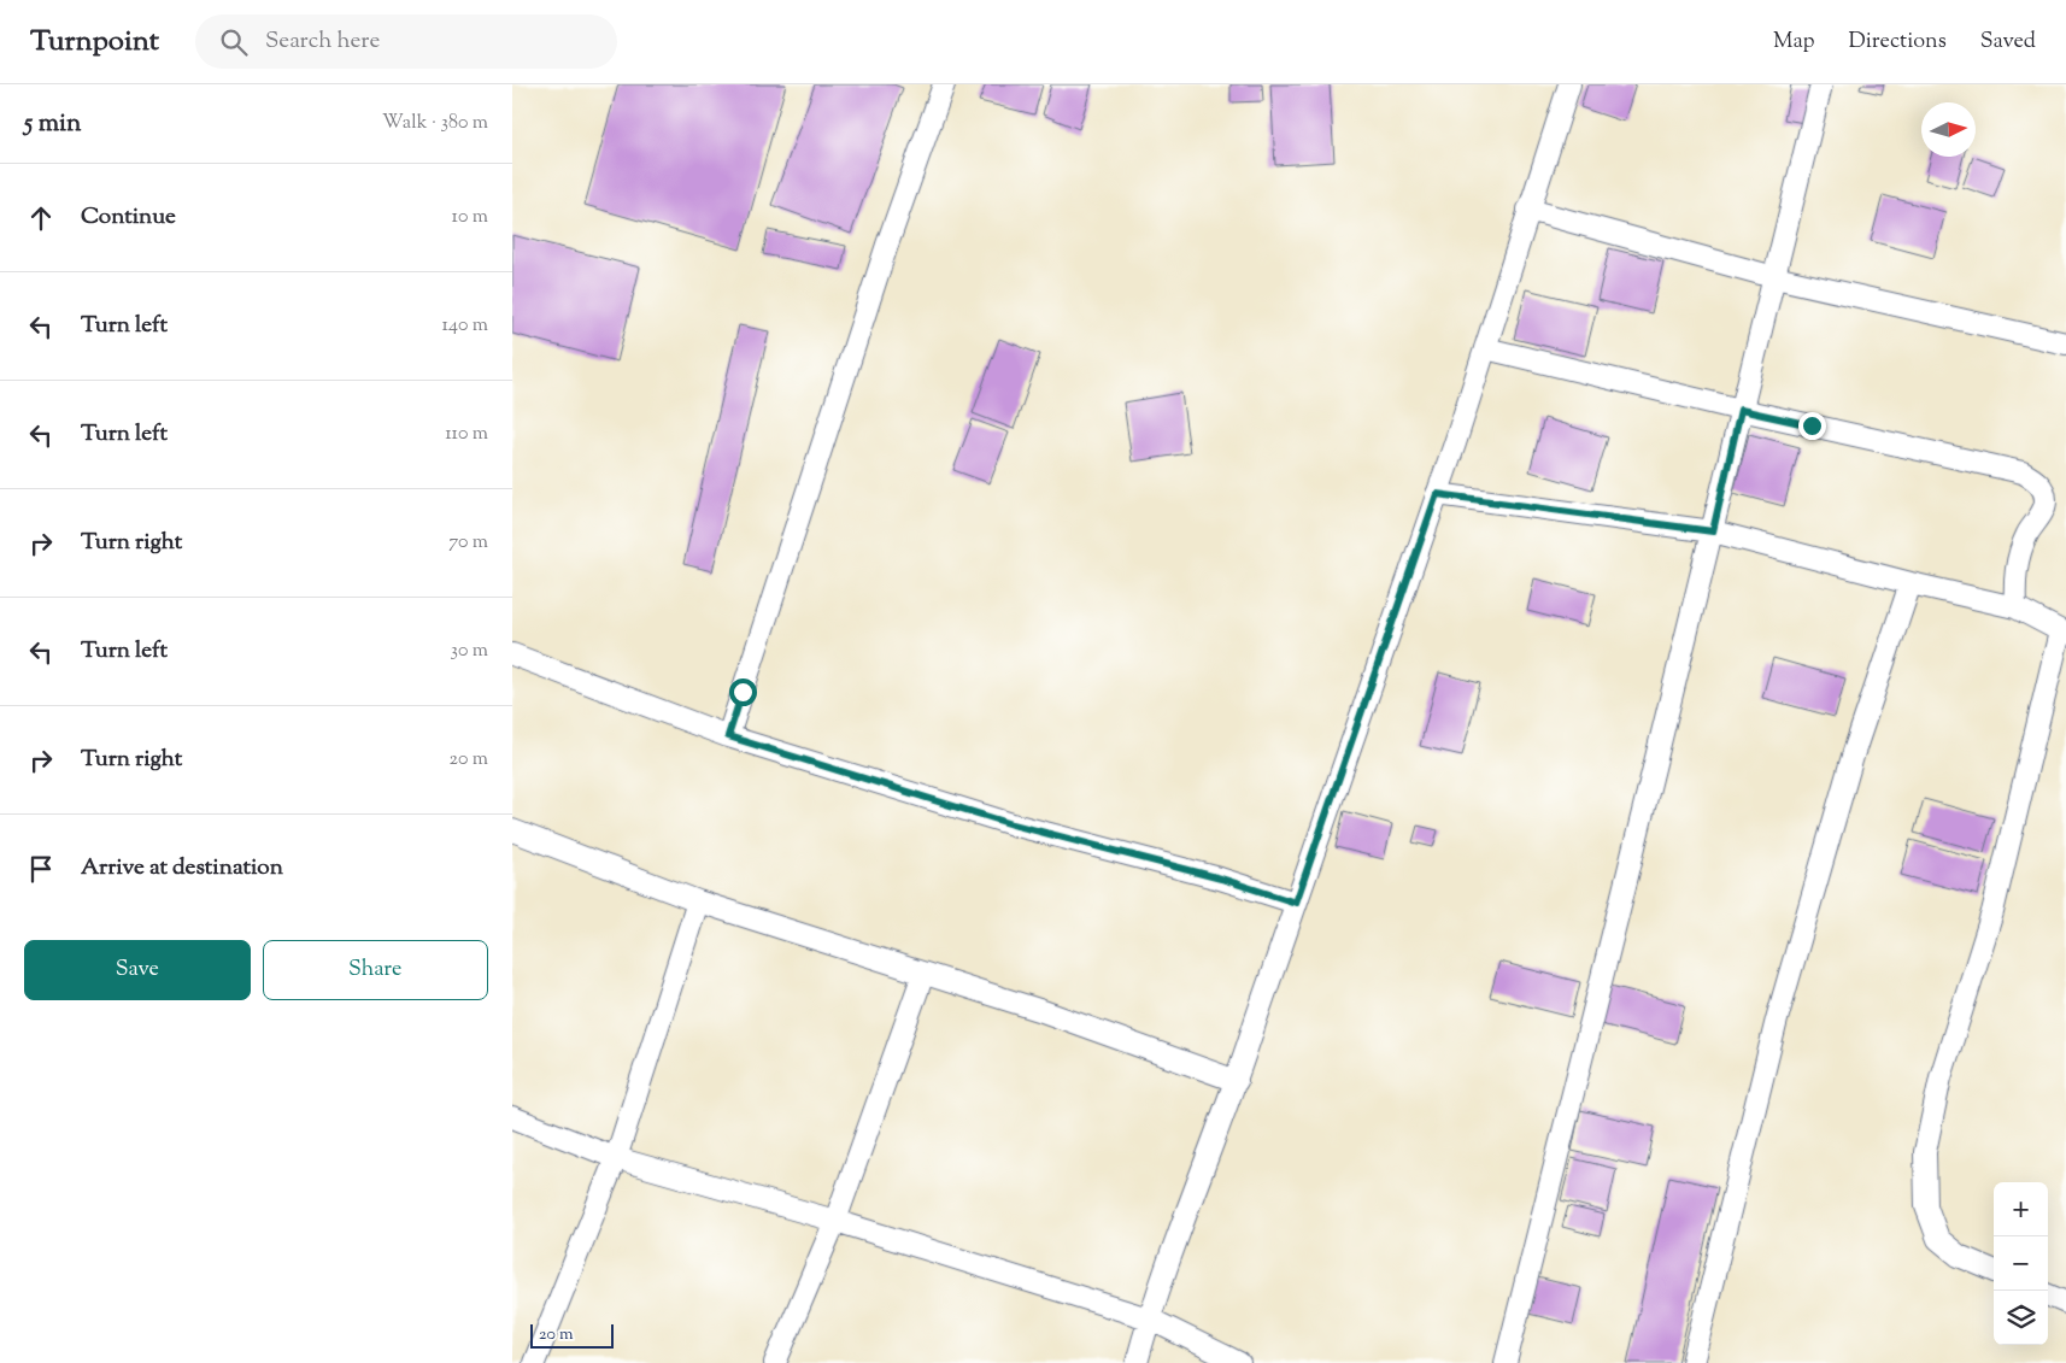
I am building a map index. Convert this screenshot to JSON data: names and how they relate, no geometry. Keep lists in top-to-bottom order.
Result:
{
  "scale_bar": "20 m",
  "north": "right",
  "page": {
    "header": "Turnpoint",
    "search": "Search here",
    "nav": ["Map", "Directions", "Saved"],
    "heading": ["5 min", "Walk · 380 m"],
    "list": [
      ["Continue", "10 m"],
      ["Turn left", "140 m"],
      ["Turn left", "110 m"],
      ["Turn right", "70 m"],
      ["Turn left", "30 m"],
      ["Turn right", "20 m"],
      "Arrive at destination"
    ],
    "buttons": ["Save", "Share"],
    "map_buttons": ["+", "−"],
    "scale": "20 m"
  }
}
